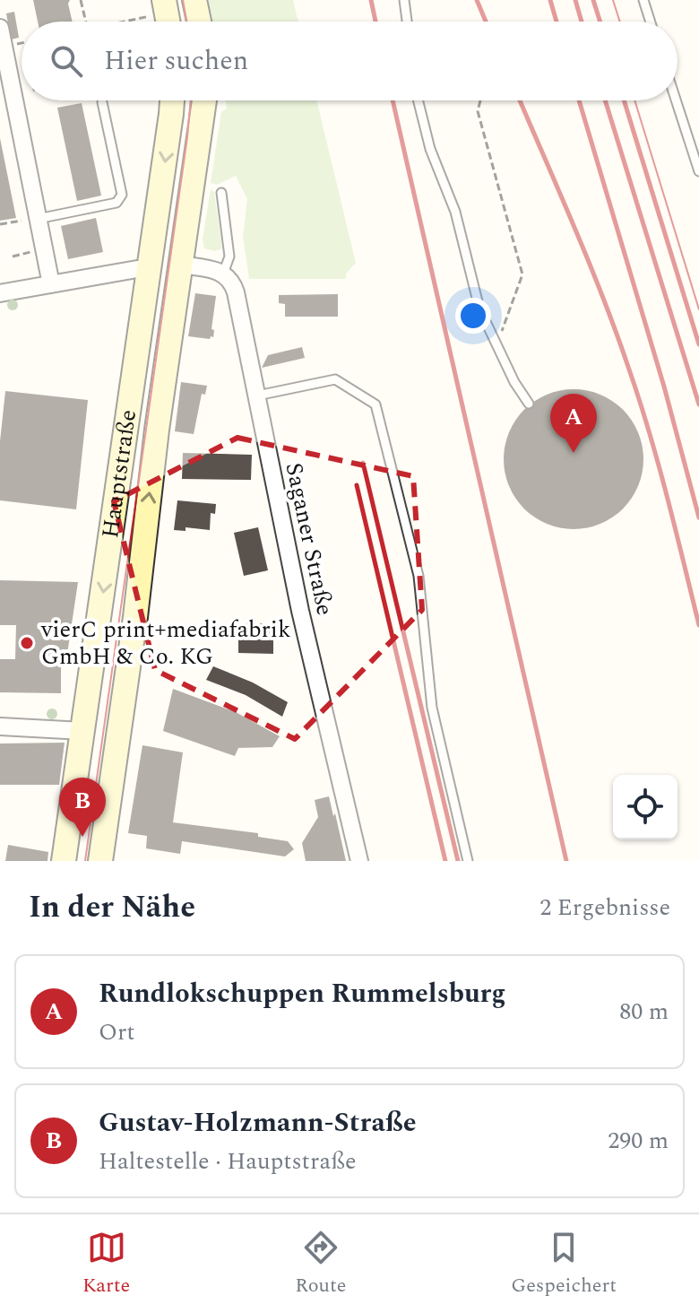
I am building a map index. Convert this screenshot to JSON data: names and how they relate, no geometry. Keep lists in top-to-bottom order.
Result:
{
  "streets": {
    "main road": ["Hauptstraße"],
    "street": ["Saganer Straße"]
  },
  "places": ["vierC print+mediafabrik GmbH & Co. KG"],
  "page": {
    "search": "Hier suchen",
    "pins": ["A", "B"],
    "heading": ["In der Nähe", "2 Ergebnisse"],
    "list": [
      {
        "mark": "A",
        "name": "Rundlokschuppen Rummelsburg",
        "note": "Ort",
        "value": "80 m"
      },
      {
        "mark": "B",
        "name": "Gustav-Holzmann-Straße",
        "note": "Haltestelle · Hauptstraße",
        "value": "290 m"
      }
    ],
    "nav": ["Karte", "Route", "Gespeichert"]
  }
}
